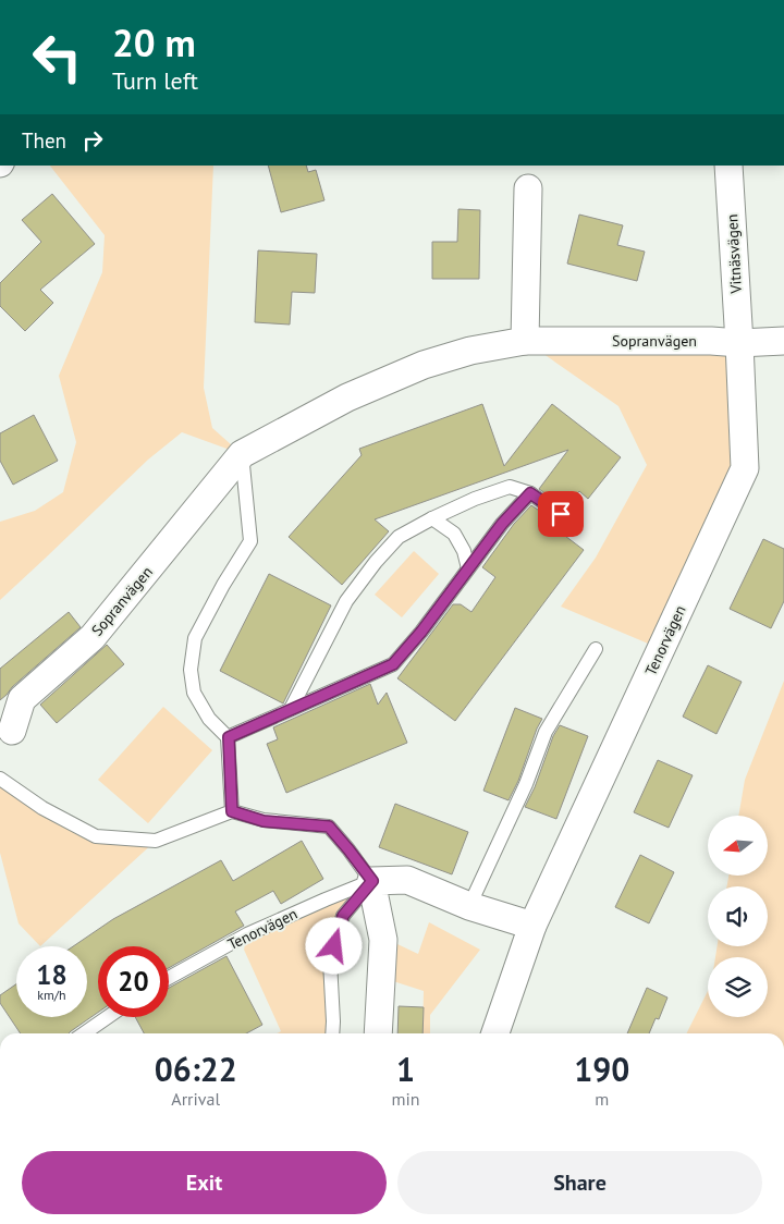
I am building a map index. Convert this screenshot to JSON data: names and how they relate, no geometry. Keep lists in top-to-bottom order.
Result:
{
  "streets": {
    "street": ["Vitnäsvägen", "Sopranvägen", "Tenorvägen"]
  },
  "crossings": [
    ["Vitnäsvägen", "Sopranvägen"],
    ["Vitnäsvägen", "Tenorvägen"],
    ["Sopranvägen", "Tenorvägen"]
  ],
  "north": "left",
  "page": {
    "turn": ["20 m", "Turn left"],
    "then": "Then",
    "speed": "18 km/h",
    "limit": "20",
    "eta": [
      "06:22",
      "Arrival",
      "1",
      "min",
      "190",
      "m"
    ],
    "buttons": ["Exit", "Share"]
  }
}
